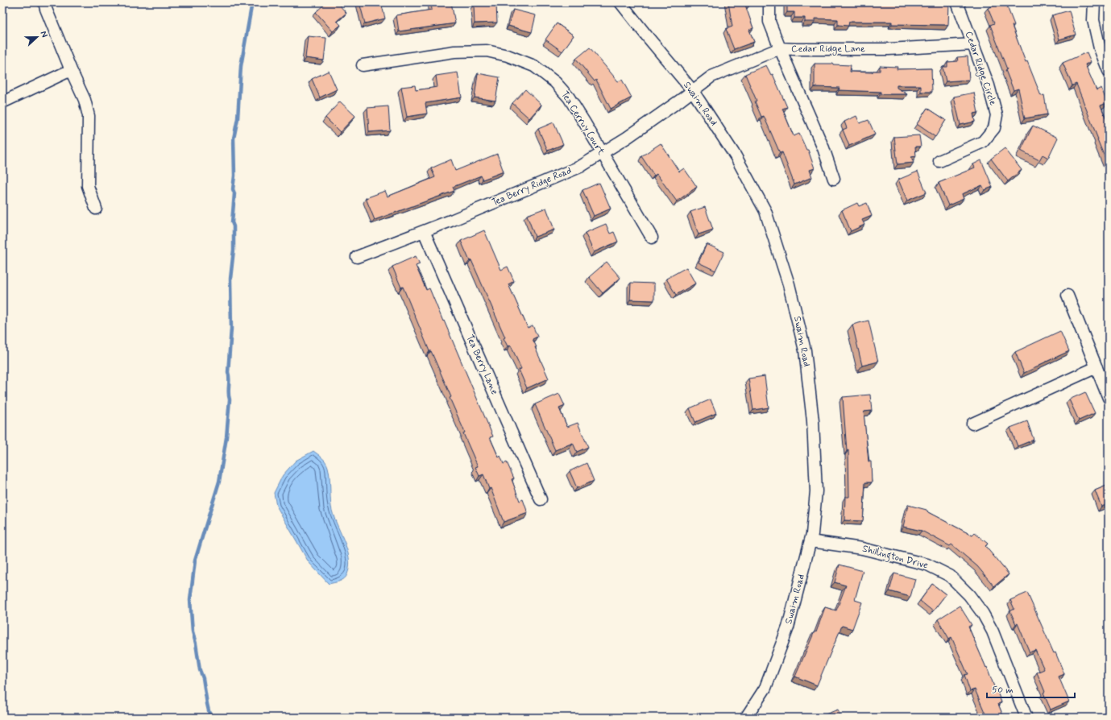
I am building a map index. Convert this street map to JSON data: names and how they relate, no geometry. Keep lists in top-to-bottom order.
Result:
{
  "streets": {
    "street": [
      "Cedar Ridge Lane",
      "Cedar Ridge Circle",
      "Swaim Road",
      "Tea Cerruy Court",
      "Tea Berry Ridge Road",
      "Tea Berry Lane",
      "Shillington Drive"
    ]
  },
  "crossings": [
    ["Cedar Ridge Lane", "Cedar Ridge Circle"],
    ["Cedar Ridge Lane", "Swaim Road"],
    ["Cedar Ridge Lane", "Tea Berry Ridge Road"],
    ["Swaim Road", "Tea Berry Ridge Road"],
    ["Swaim Road", "Shillington Drive"],
    ["Tea Cerruy Court", "Tea Berry Ridge Road"],
    ["Tea Berry Ridge Road", "Tea Berry Lane"]
  ],
  "scale_bar": "50 m",
  "north": "right"
}
